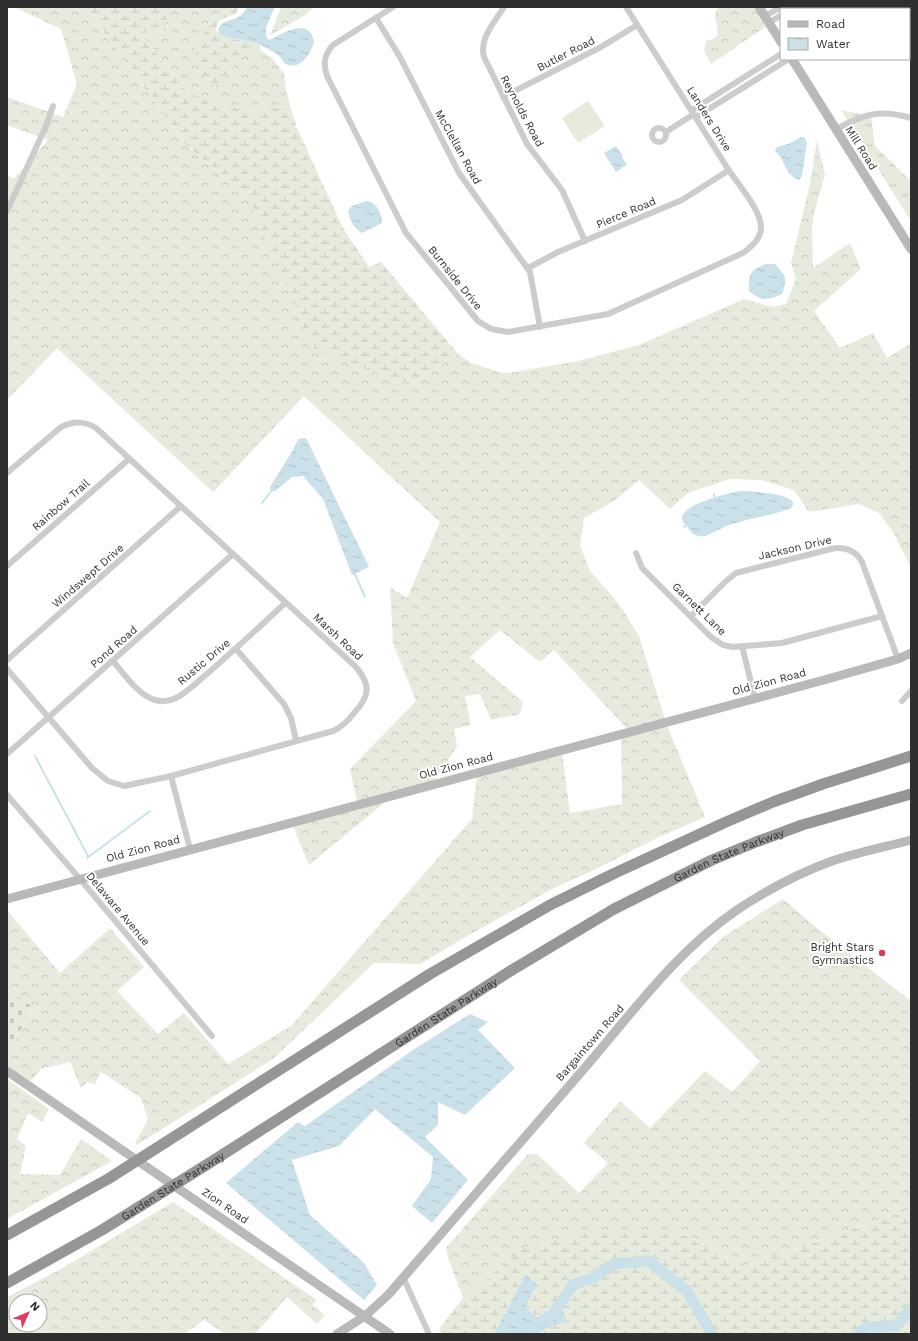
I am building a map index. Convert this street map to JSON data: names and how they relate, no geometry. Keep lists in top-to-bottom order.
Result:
{
  "streets": {
    "highway": ["Garden State Parkway"],
    "street": [
      "Butler Road",
      "Reynolds Road",
      "Landers Drive",
      "McClellan Road",
      "Mill Road",
      "Pierce Road",
      "Burnside Drive",
      "Rainbow Trail",
      "Jackson Drive",
      "Windswept Drive",
      "Garnett Lane",
      "Marsh Road",
      "Pond Road",
      "Rustic Drive",
      "Old Zion Road",
      "Delaware Avenue",
      "Bargaintown Road",
      "Zion Road"
    ]
  },
  "crossings": [
    ["Butler Road", "Reynolds Road"],
    ["Butler Road", "Landers Drive"],
    ["Reynolds Road", "Pierce Road"],
    ["Landers Drive", "Pierce Road"],
    ["Landers Drive", "Burnside Drive"],
    ["McClellan Road", "Pierce Road"],
    ["McClellan Road", "Burnside Drive"],
    ["Rainbow Trail", "Marsh Road"],
    ["Jackson Drive", "Garnett Lane"],
    ["Jackson Drive", "Old Zion Road"],
    ["Windswept Drive", "Marsh Road"],
    ["Marsh Road", "Pond Road"],
    ["Marsh Road", "Rustic Drive"],
    ["Pond Road", "Rustic Drive"],
    ["Old Zion Road", "Delaware Avenue"],
    ["Bargaintown Road", "Zion Road"]
  ],
  "places": ["Bright Stars Gymnastics"],
  "legend": ["Road", "Water"],
  "north": "top right"
}
